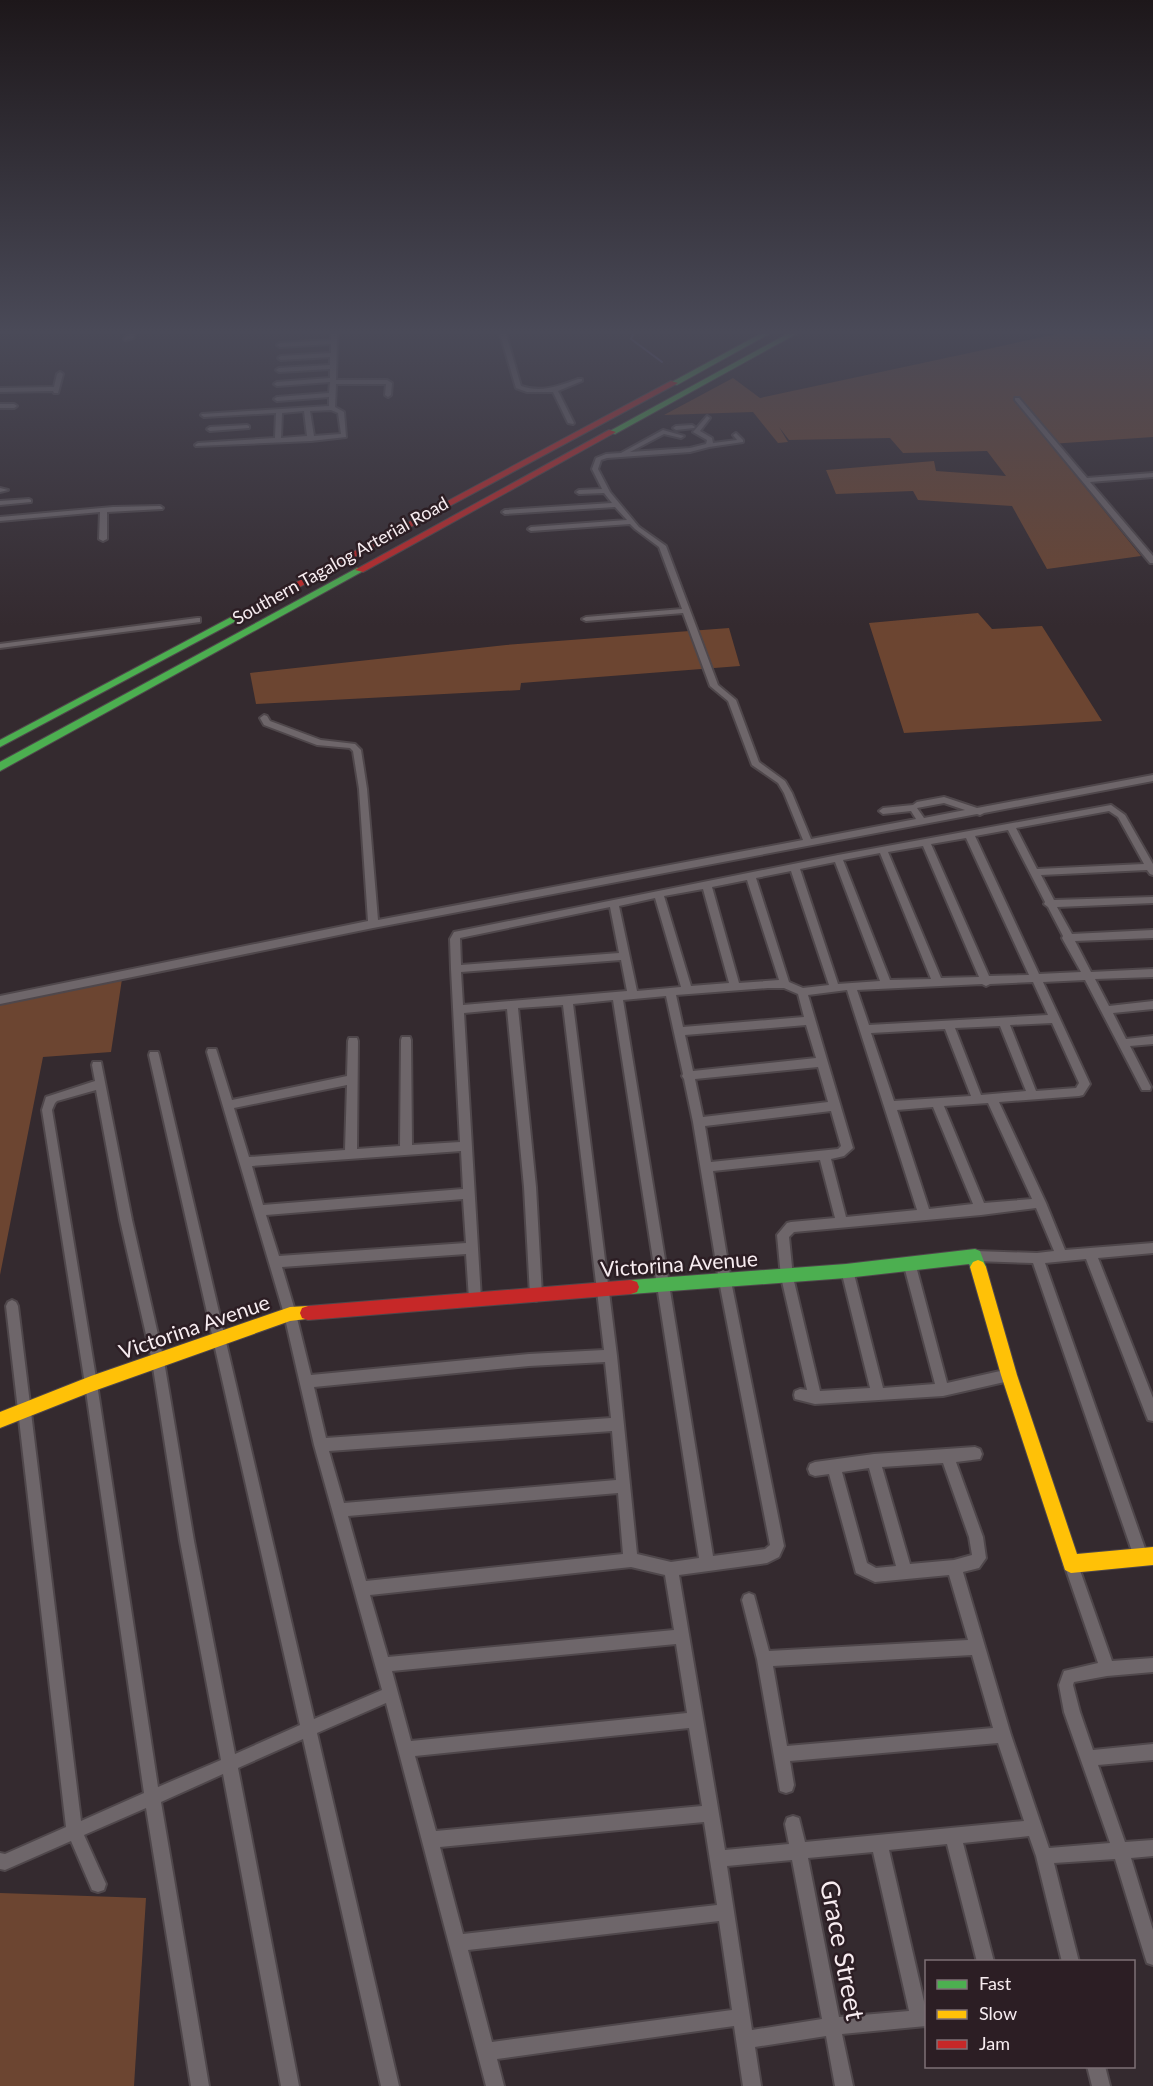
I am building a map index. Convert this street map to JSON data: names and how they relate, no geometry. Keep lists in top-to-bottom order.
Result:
{
  "streets": {
    "main road": ["Southern Tagalog Arterial Road", "Victorina Avenue"],
    "street": ["Grace Street"]
  },
  "legend": ["Fast", "Slow", "Jam"]
}
